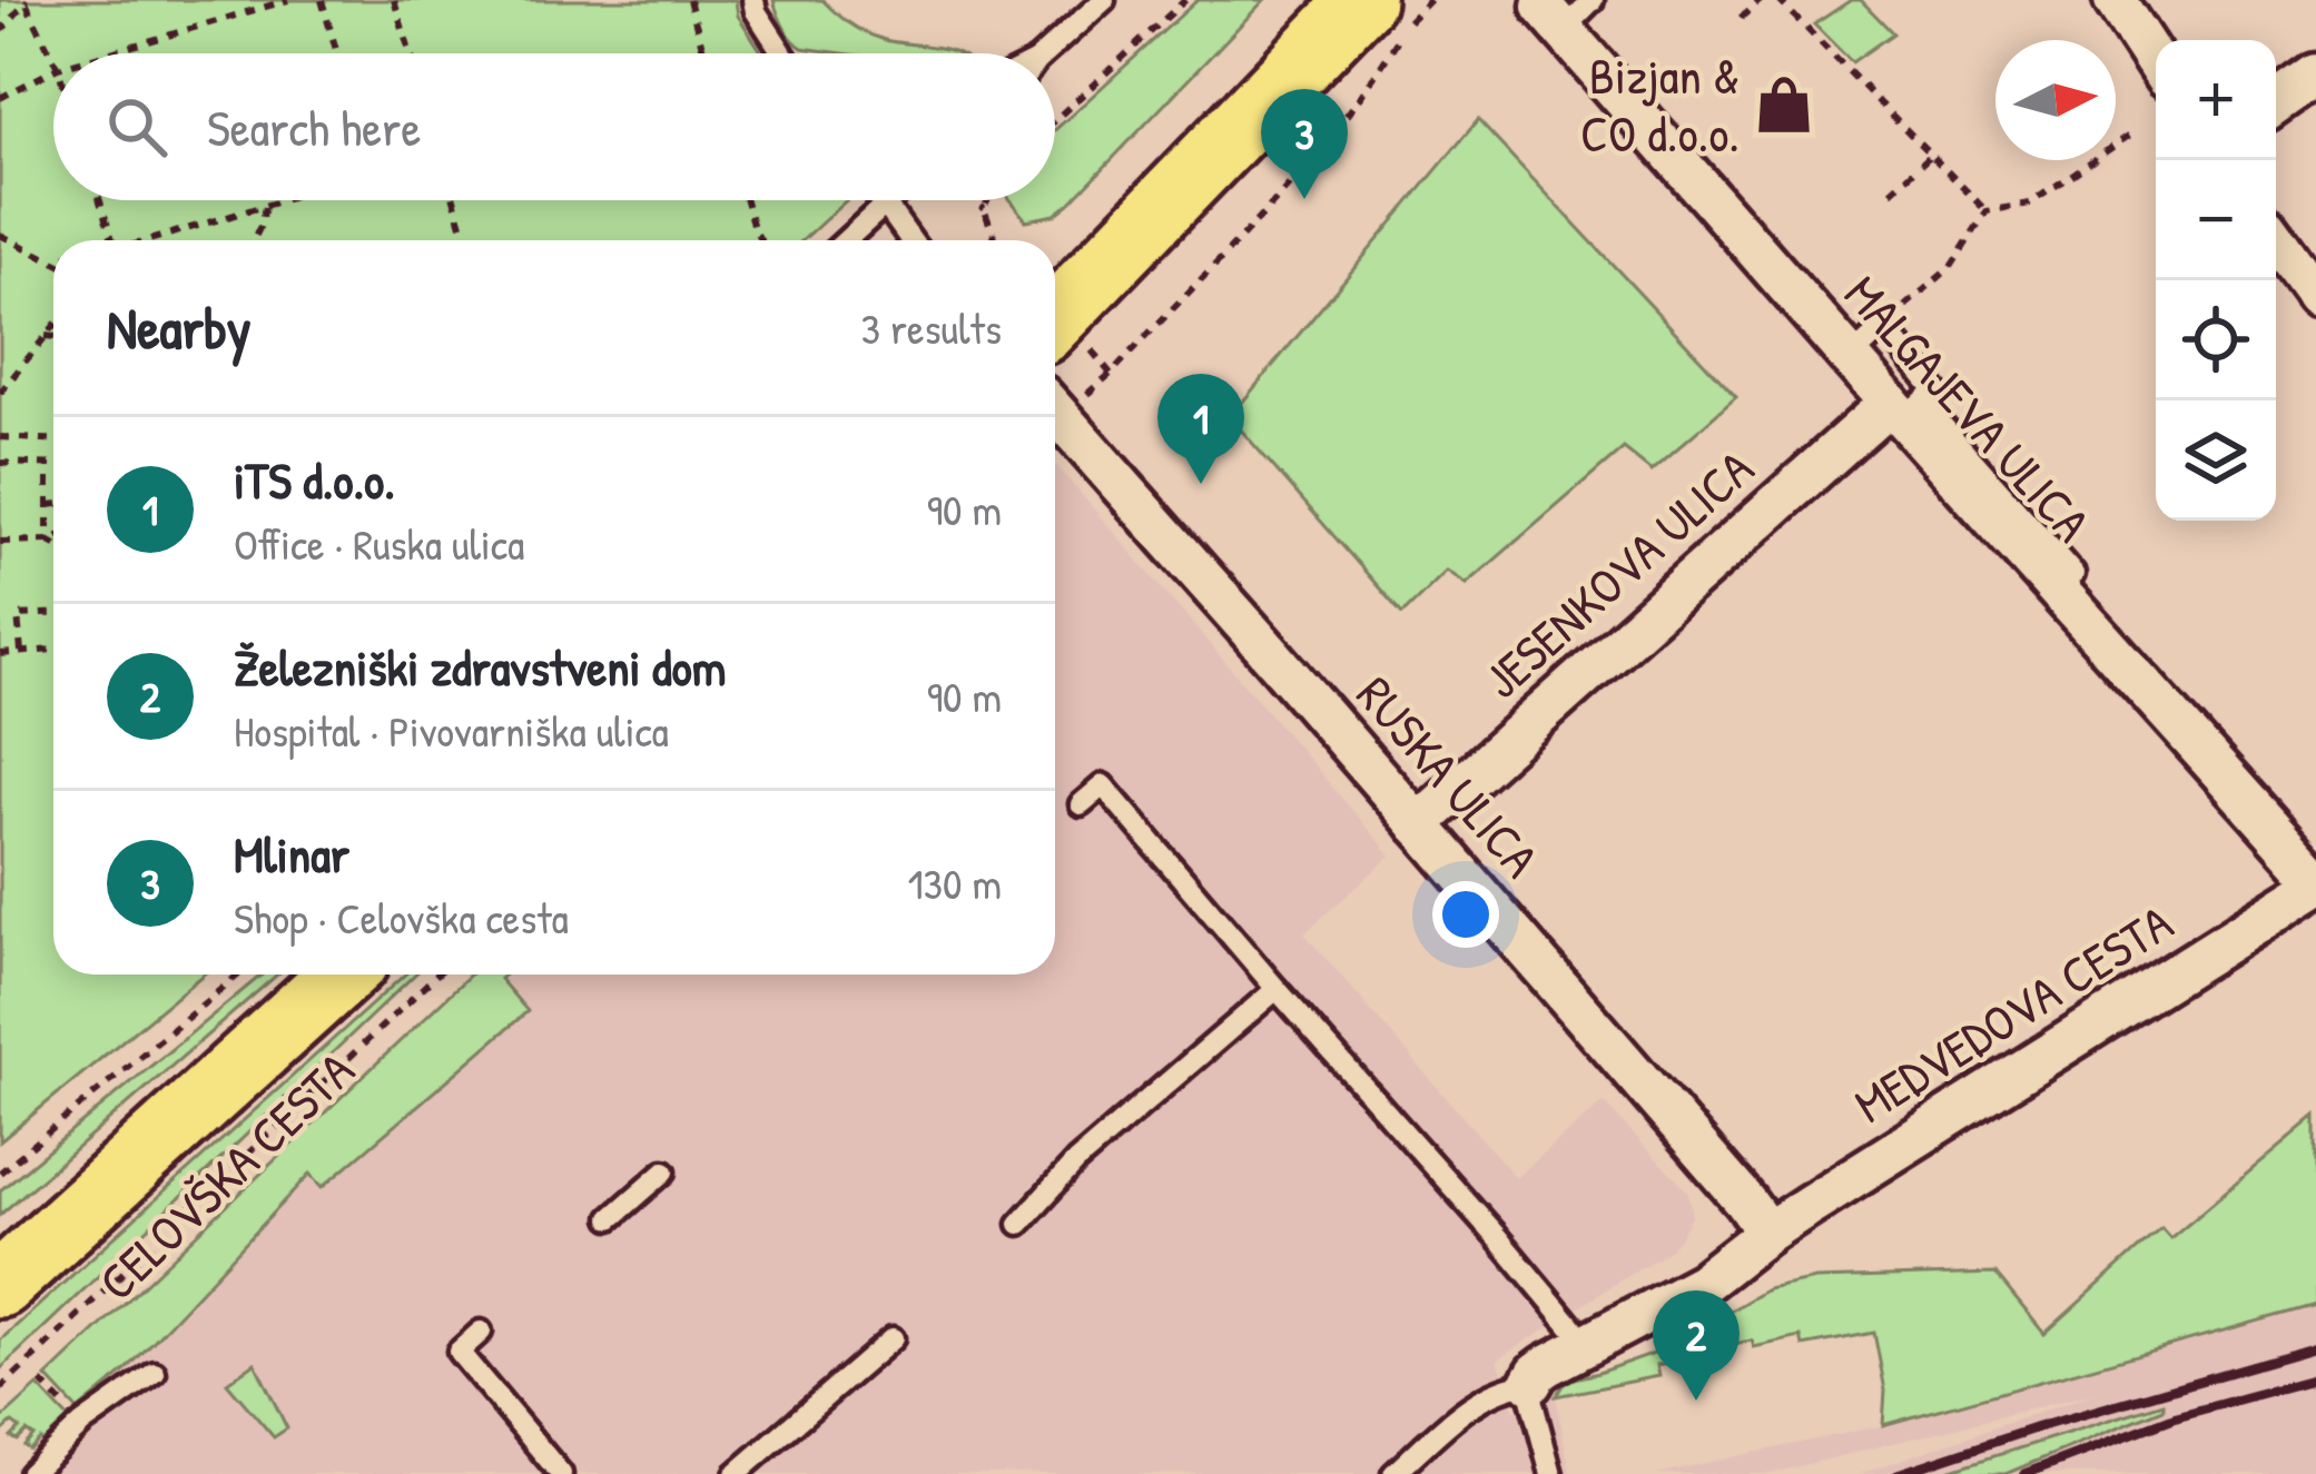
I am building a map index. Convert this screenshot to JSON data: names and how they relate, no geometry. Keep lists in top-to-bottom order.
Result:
{
  "streets": {
    "main road": ["CELOVŠKA CESTA"],
    "street": [
      "MALGAJEVA ULICA",
      "JESENKOVA ULICA",
      "RUSKA ULICA",
      "MEDVEDOVA CESTA"
    ]
  },
  "crossings": [
    ["MALGAJEVA ULICA", "JESENKOVA ULICA"],
    ["MALGAJEVA ULICA", "MEDVEDOVA CESTA"],
    ["JESENKOVA ULICA", "RUSKA ULICA"],
    ["RUSKA ULICA", "MEDVEDOVA CESTA"]
  ],
  "places": {
    "shop": ["Bizjan & CO d.o.o."]
  },
  "north": "right",
  "page": {
    "map_buttons": ["+", "−"],
    "search": "Search here",
    "pins": ["3", "1", "2"],
    "heading": ["Nearby", "3 results"],
    "list": [
      {
        "mark": "1",
        "name": "iTS d.o.o.",
        "note": "Office · Ruska ulica",
        "value": "90 m"
      },
      {
        "mark": "2",
        "name": "Železniški zdravstveni dom",
        "note": "Hospital · Pivovarniška ulica",
        "value": "90 m"
      },
      {
        "mark": "3",
        "name": "Mlinar",
        "note": "Shop · Celovška cesta",
        "value": "130 m"
      }
    ]
  }
}
